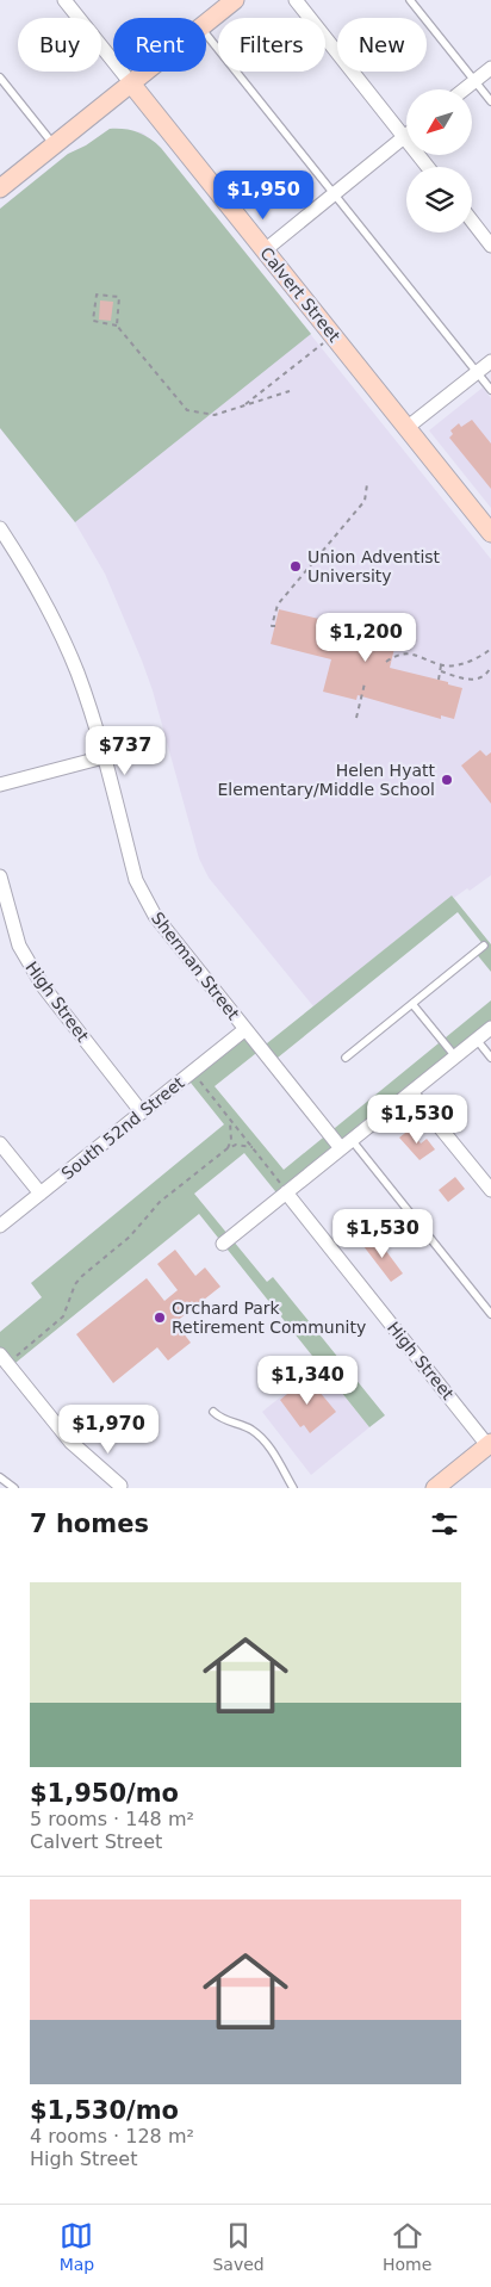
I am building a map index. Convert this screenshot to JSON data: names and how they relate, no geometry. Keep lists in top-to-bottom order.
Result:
{
  "streets": {
    "street": [
      "Calvert Street",
      "Sherman Street",
      "High Street",
      "South 52nd Street"
    ]
  },
  "crossings": [
    ["Sherman Street", "South 52nd Street"],
    ["High Street", "South 52nd Street"]
  ],
  "places": ["Union Adventist University", "Helen Hyatt Elementary/Middle School", "Orchard Park Retirement Community"],
  "north": "bottom left",
  "page": {
    "chip": [
      "Buy",
      "Rent",
      "Filters",
      "New"
    ],
    "price": [
      "$1,950",
      "$1,200",
      "$737",
      "$1,530",
      "$1,530",
      "$1,340",
      "$1,970"
    ],
    "heading": "7 homes",
    "list": [
      {
        "name": "$1,950/mo",
        "note": "5 rooms · 148 m² · Calvert Street"
      },
      {
        "name": "$1,530/mo",
        "note": "4 rooms · 128 m² · High Street"
      }
    ],
    "tabs": ["Map", "Saved", "Home"]
  }
}
